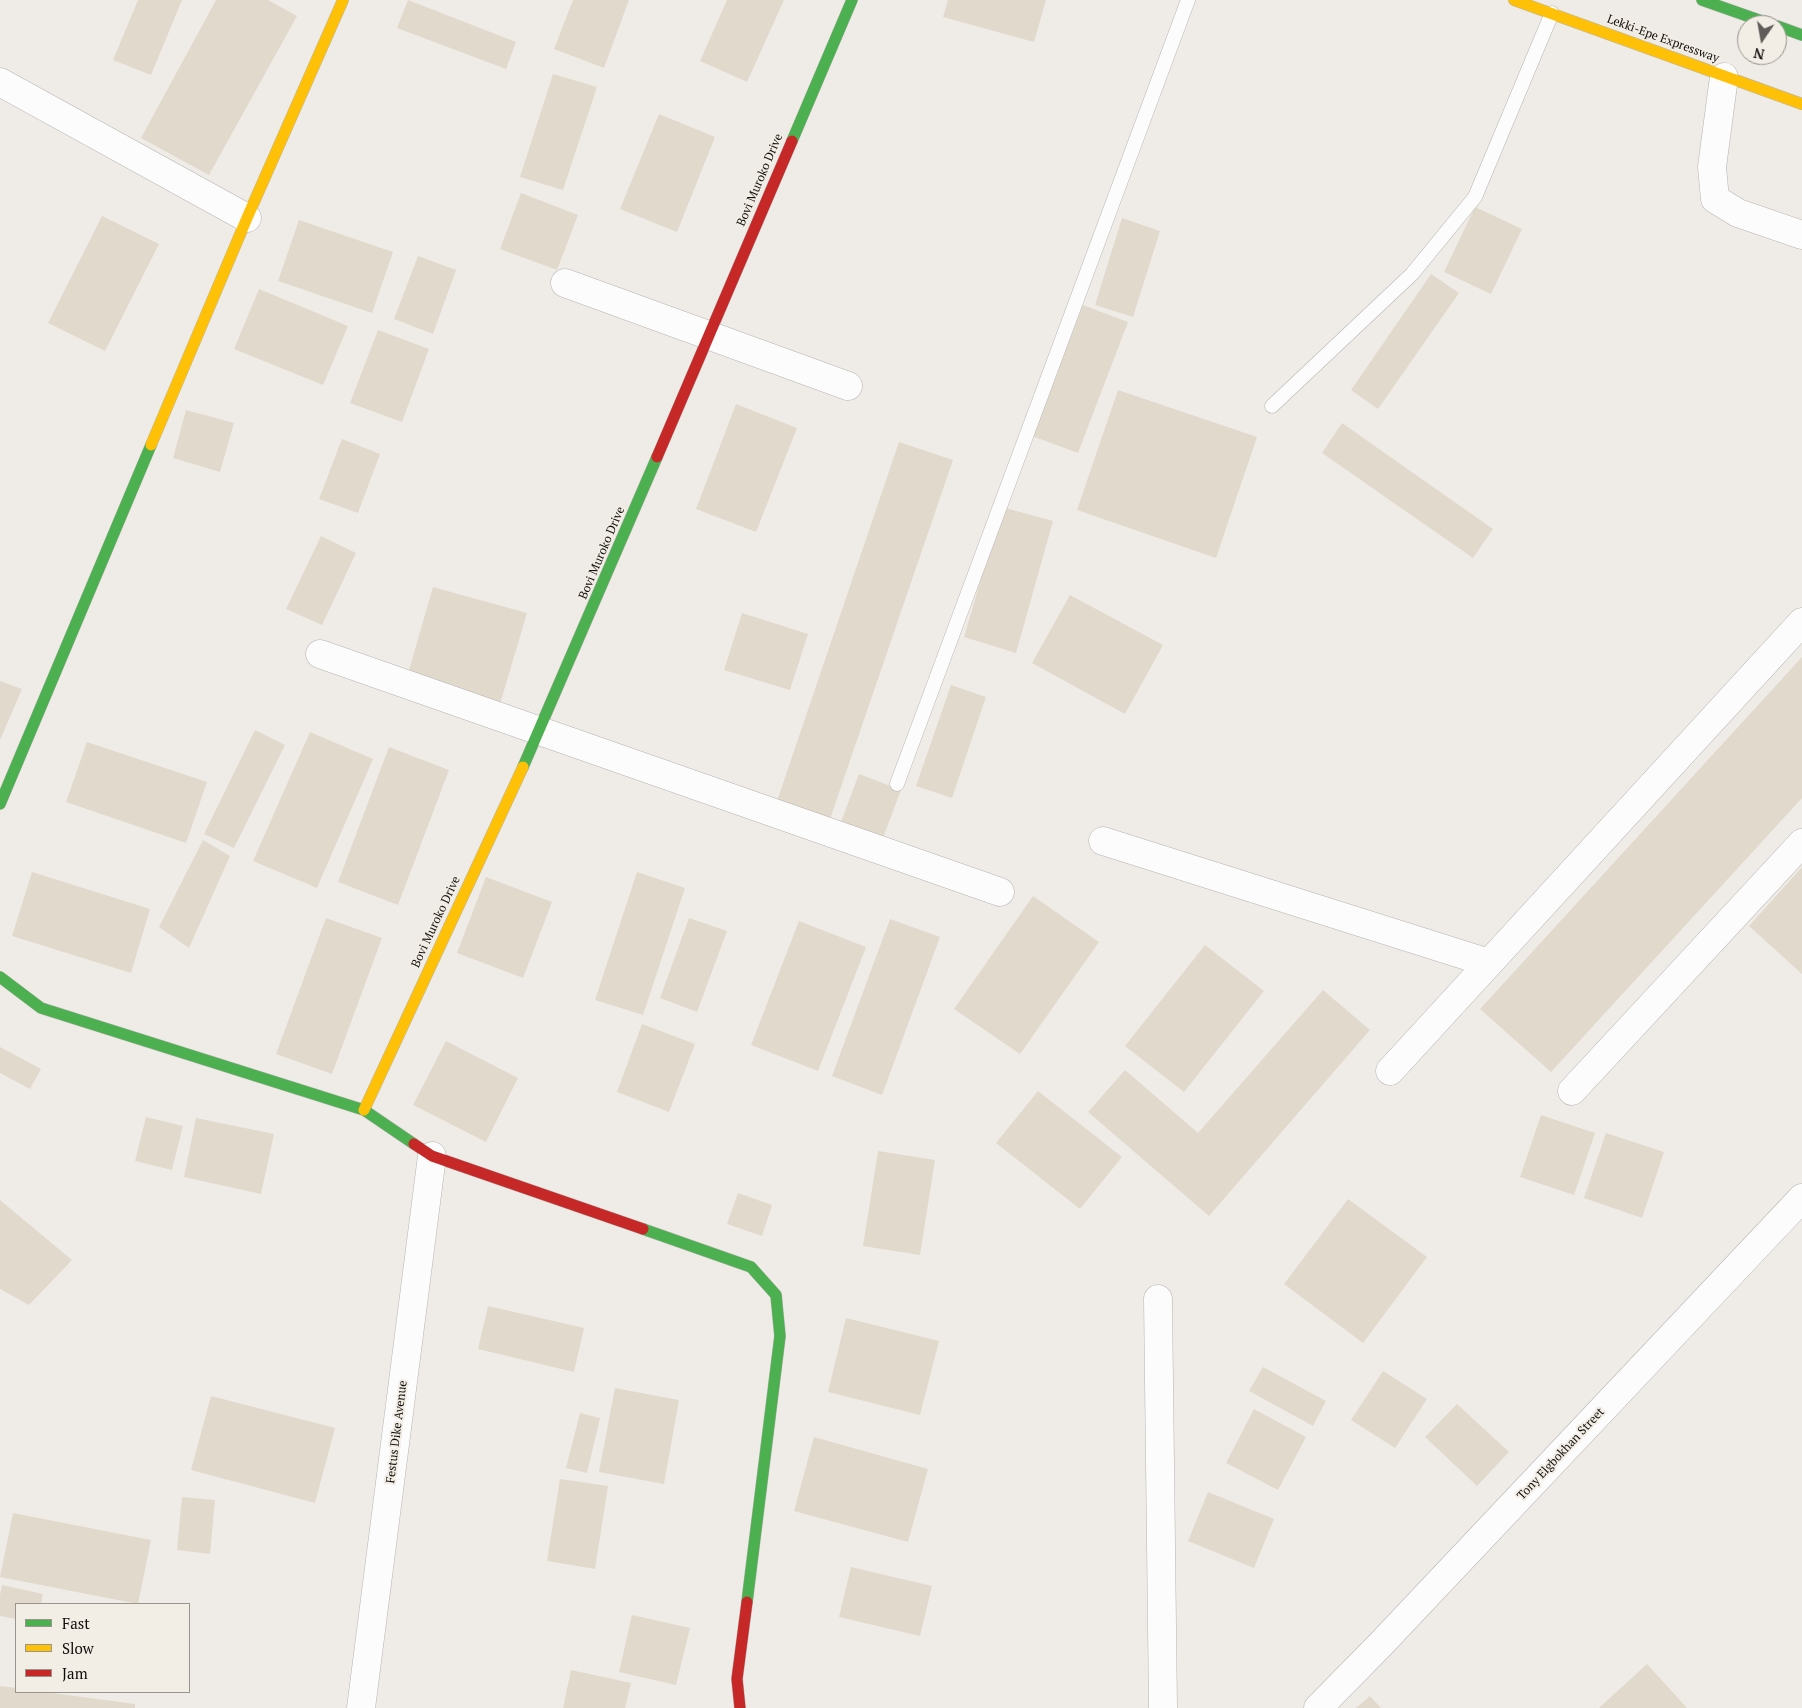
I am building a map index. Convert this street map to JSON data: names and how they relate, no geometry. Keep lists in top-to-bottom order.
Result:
{
  "streets": {
    "main road": ["Lekki-Epe Expressway", "Bovi Muroko Drive"],
    "street": ["Festus Dike Avenue", "Tony Elgbokhan Street"]
  },
  "legend": ["Fast", "Slow", "Jam"],
  "north": "bottom"
}
